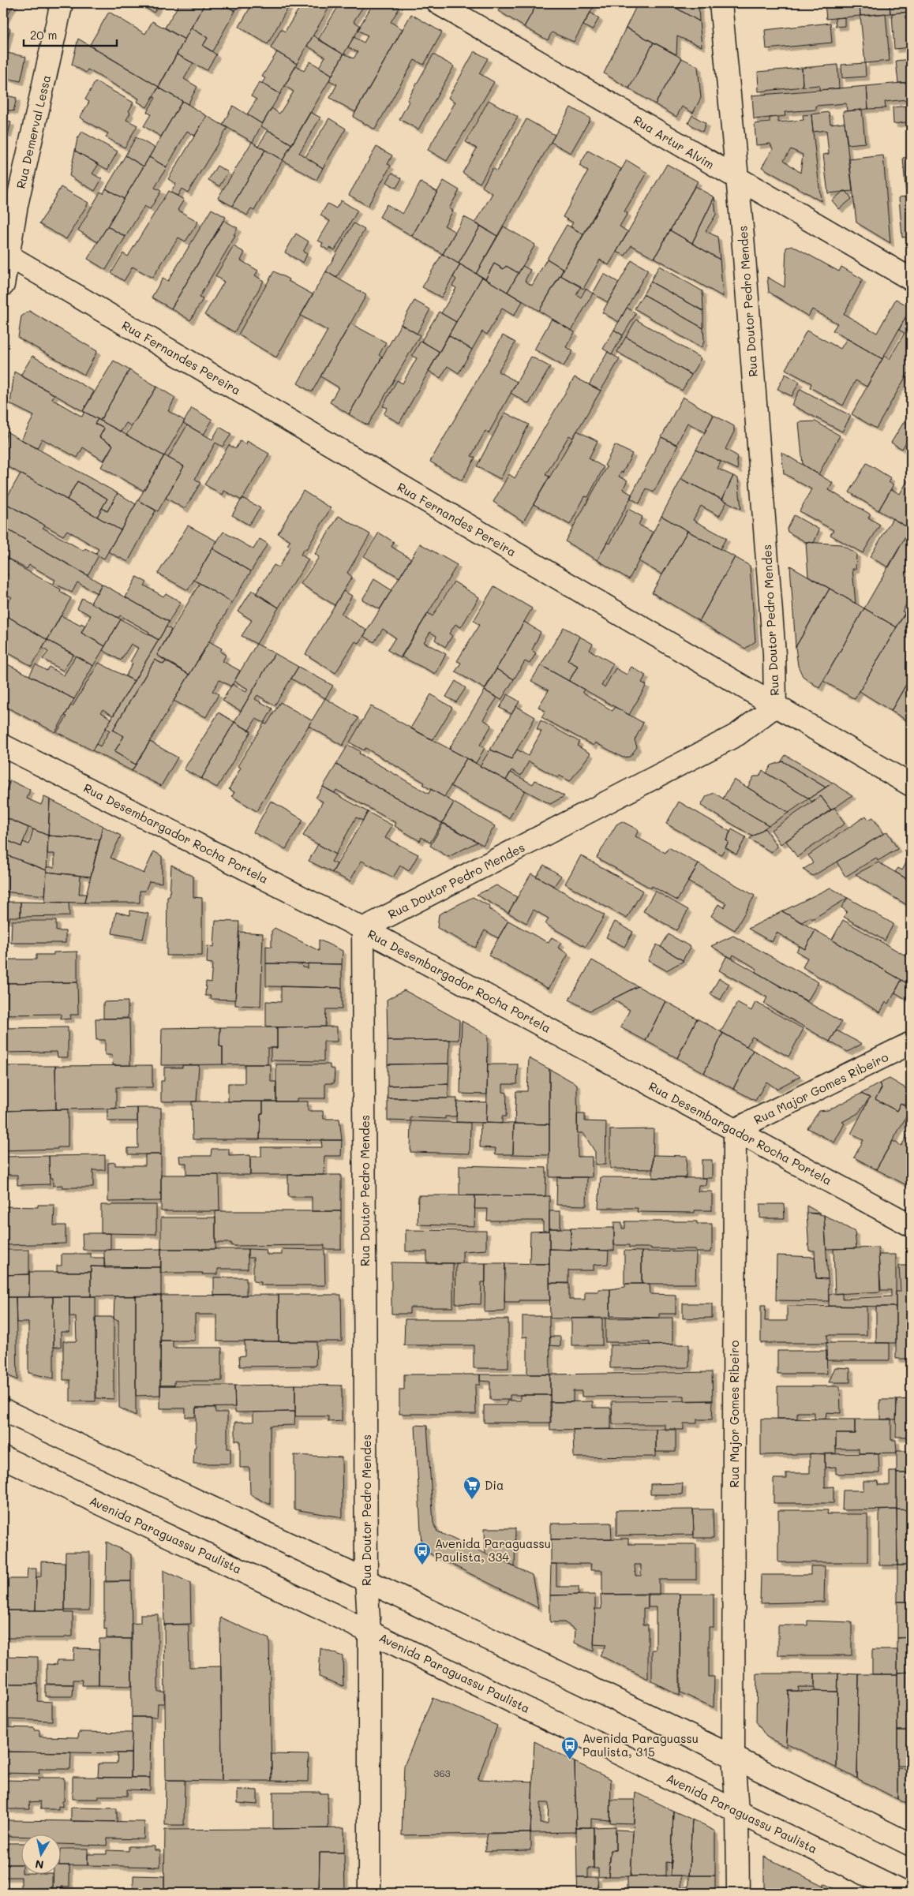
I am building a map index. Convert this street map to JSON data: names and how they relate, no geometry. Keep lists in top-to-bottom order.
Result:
{
  "streets": {
    "street": [
      "Rua Demerval Lessa",
      "Rua Artur Alvim",
      "Rua Doutor Pedro Mendes",
      "Rua Fernandes Pereira",
      "Rua Desembargador Rocha Portela",
      "Rua Major Gomes Ribeiro",
      "Avenida Paraguassu Paulista"
    ]
  },
  "crossings": [
    ["Rua Demerval Lessa", "Rua Fernandes Pereira"],
    ["Rua Artur Alvim", "Rua Doutor Pedro Mendes"],
    ["Rua Doutor Pedro Mendes", "Rua Fernandes Pereira"],
    ["Rua Doutor Pedro Mendes", "Rua Desembargador Rocha Portela"],
    ["Rua Doutor Pedro Mendes", "Avenida Paraguassu Paulista"],
    ["Rua Desembargador Rocha Portela", "Rua Major Gomes Ribeiro"],
    ["Rua Major Gomes Ribeiro", "Avenida Paraguassu Paulista"]
  ],
  "places": {
    "supermarket": ["Dia"],
    "bus stop": ["Avenida Paraguassu Paulista, 334", "Avenida Paraguassu Paulista, 315"]
  },
  "house_numbers": ["363"],
  "scale_bar": "20 m",
  "north": "bottom"
}
